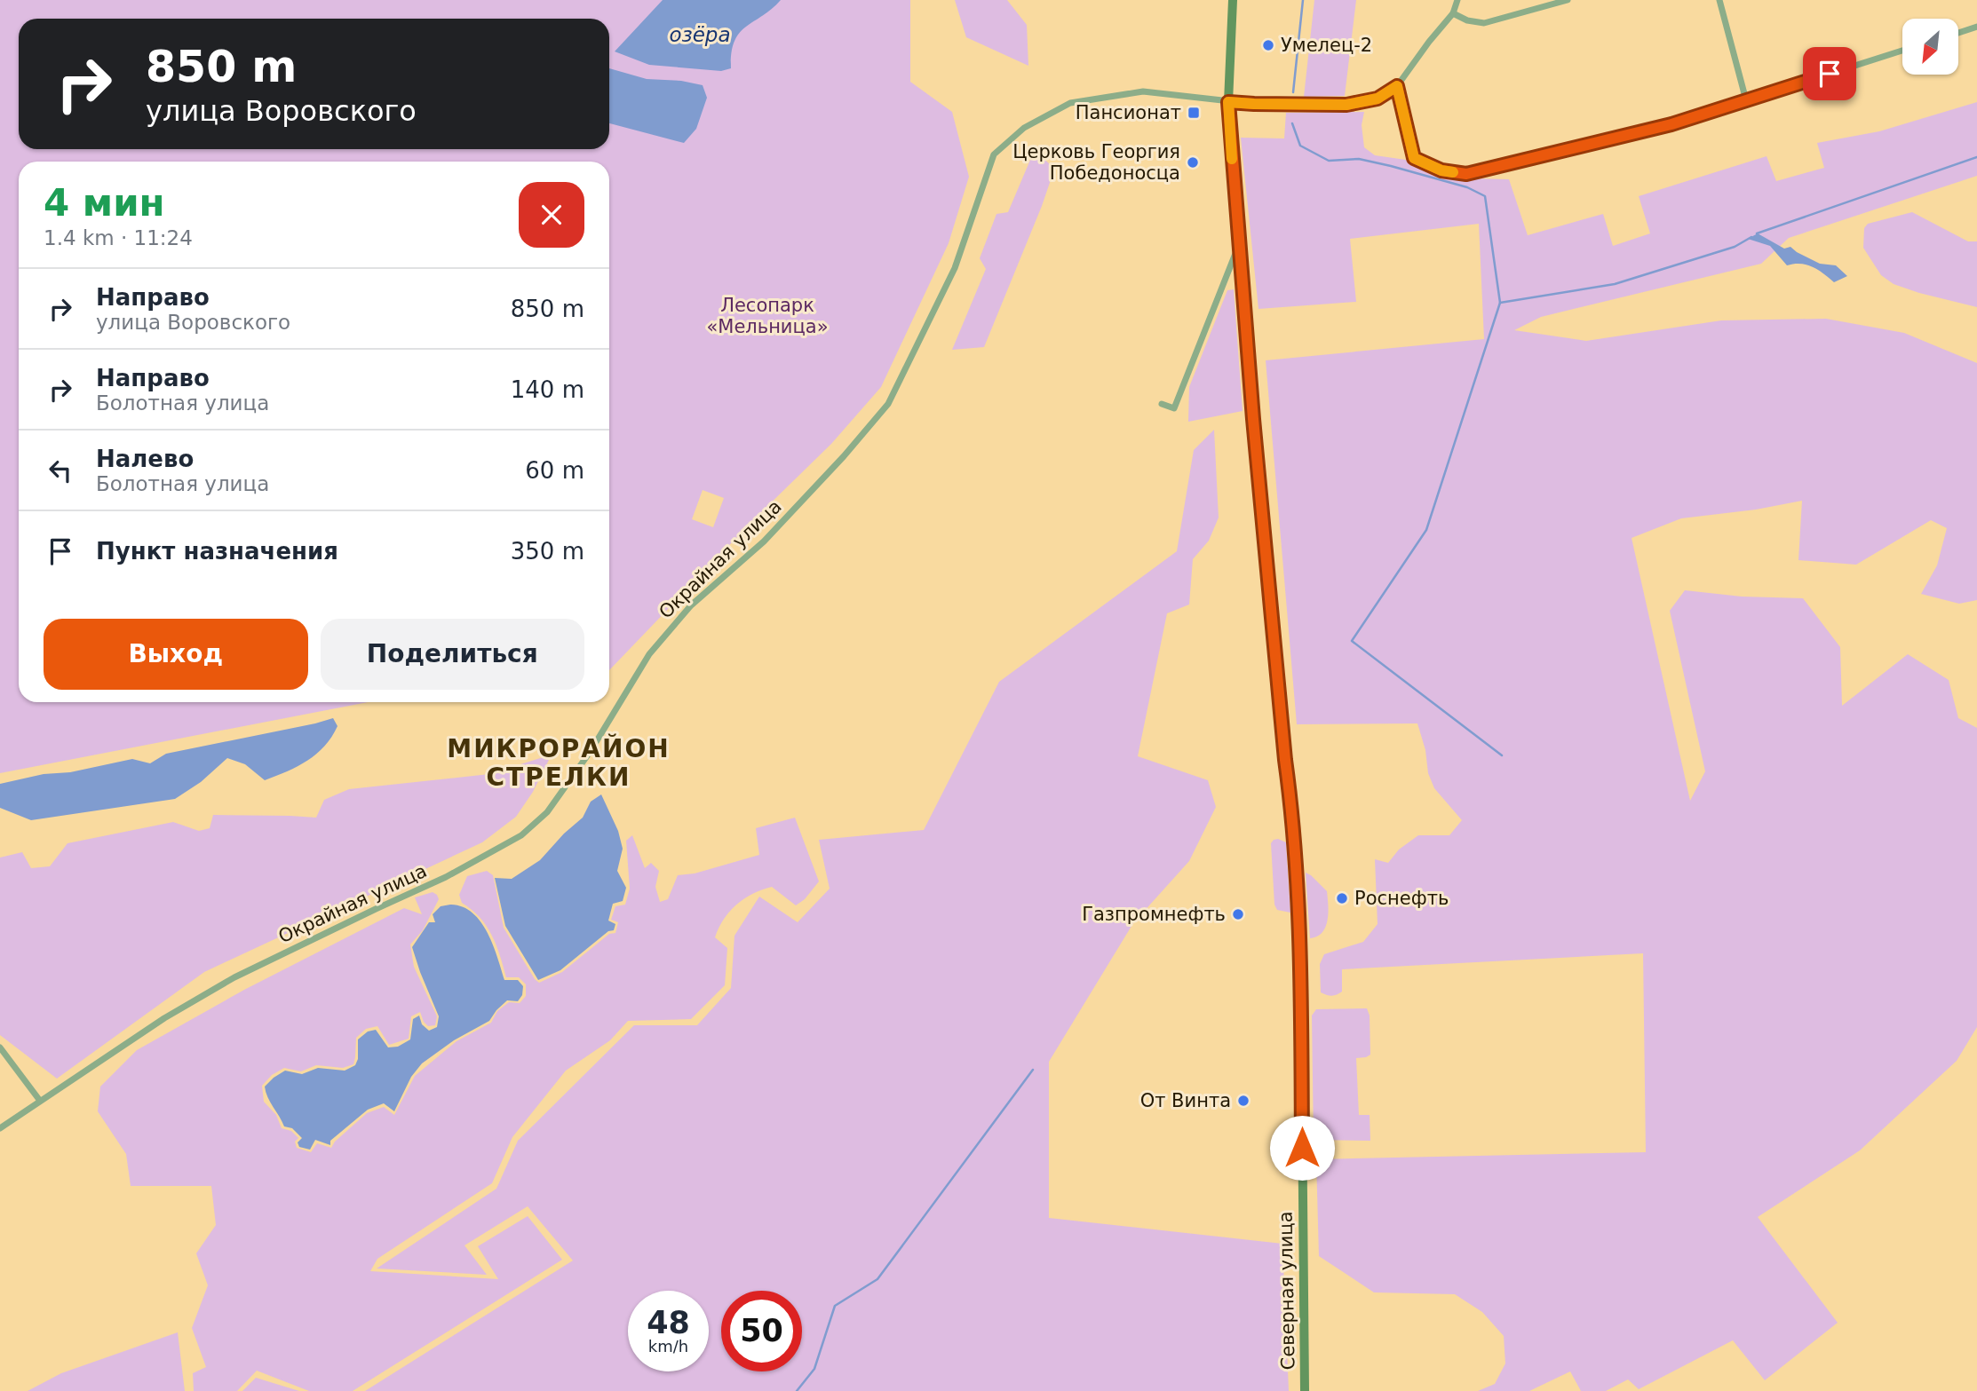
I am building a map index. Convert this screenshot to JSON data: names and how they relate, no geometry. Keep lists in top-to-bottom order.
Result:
{
  "streets": {
    "main road": ["Северная улица"],
    "street": ["Окрайная улица"]
  },
  "crossings": [
    ["Окрайная улица", "Северная улица"]
  ],
  "districts": ["МИКРОРАЙОН СТРЕЛКИ"],
  "water": ["озёра"],
  "parks": ["Лесопарк «Мельница»"],
  "places": {
    "other": [
      "Умелец-2",
      "Церковь Георгия Победоносца",
      "Роснефть",
      "Газпромнефть",
      "От Винта"
    ],
    "transit": ["Пансионат"]
  },
  "north": "bottom left",
  "page": {
    "turn": ["850 m", "улица Воровского"],
    "heading": ["4 мин", "1.4 km · 11:24"],
    "list": [
      {
        "name": "Направо",
        "note": "улица Воровского",
        "value": "850 m"
      },
      {
        "name": "Направо",
        "note": "Болотная улица",
        "value": "140 m"
      },
      {
        "name": "Налево",
        "note": "Болотная улица",
        "value": "60 m"
      },
      {
        "name": "Пункт назначения",
        "value": "350 m"
      }
    ],
    "buttons": ["Выход", "Поделиться"],
    "speed": "48 km/h",
    "limit": "50"
  }
}
